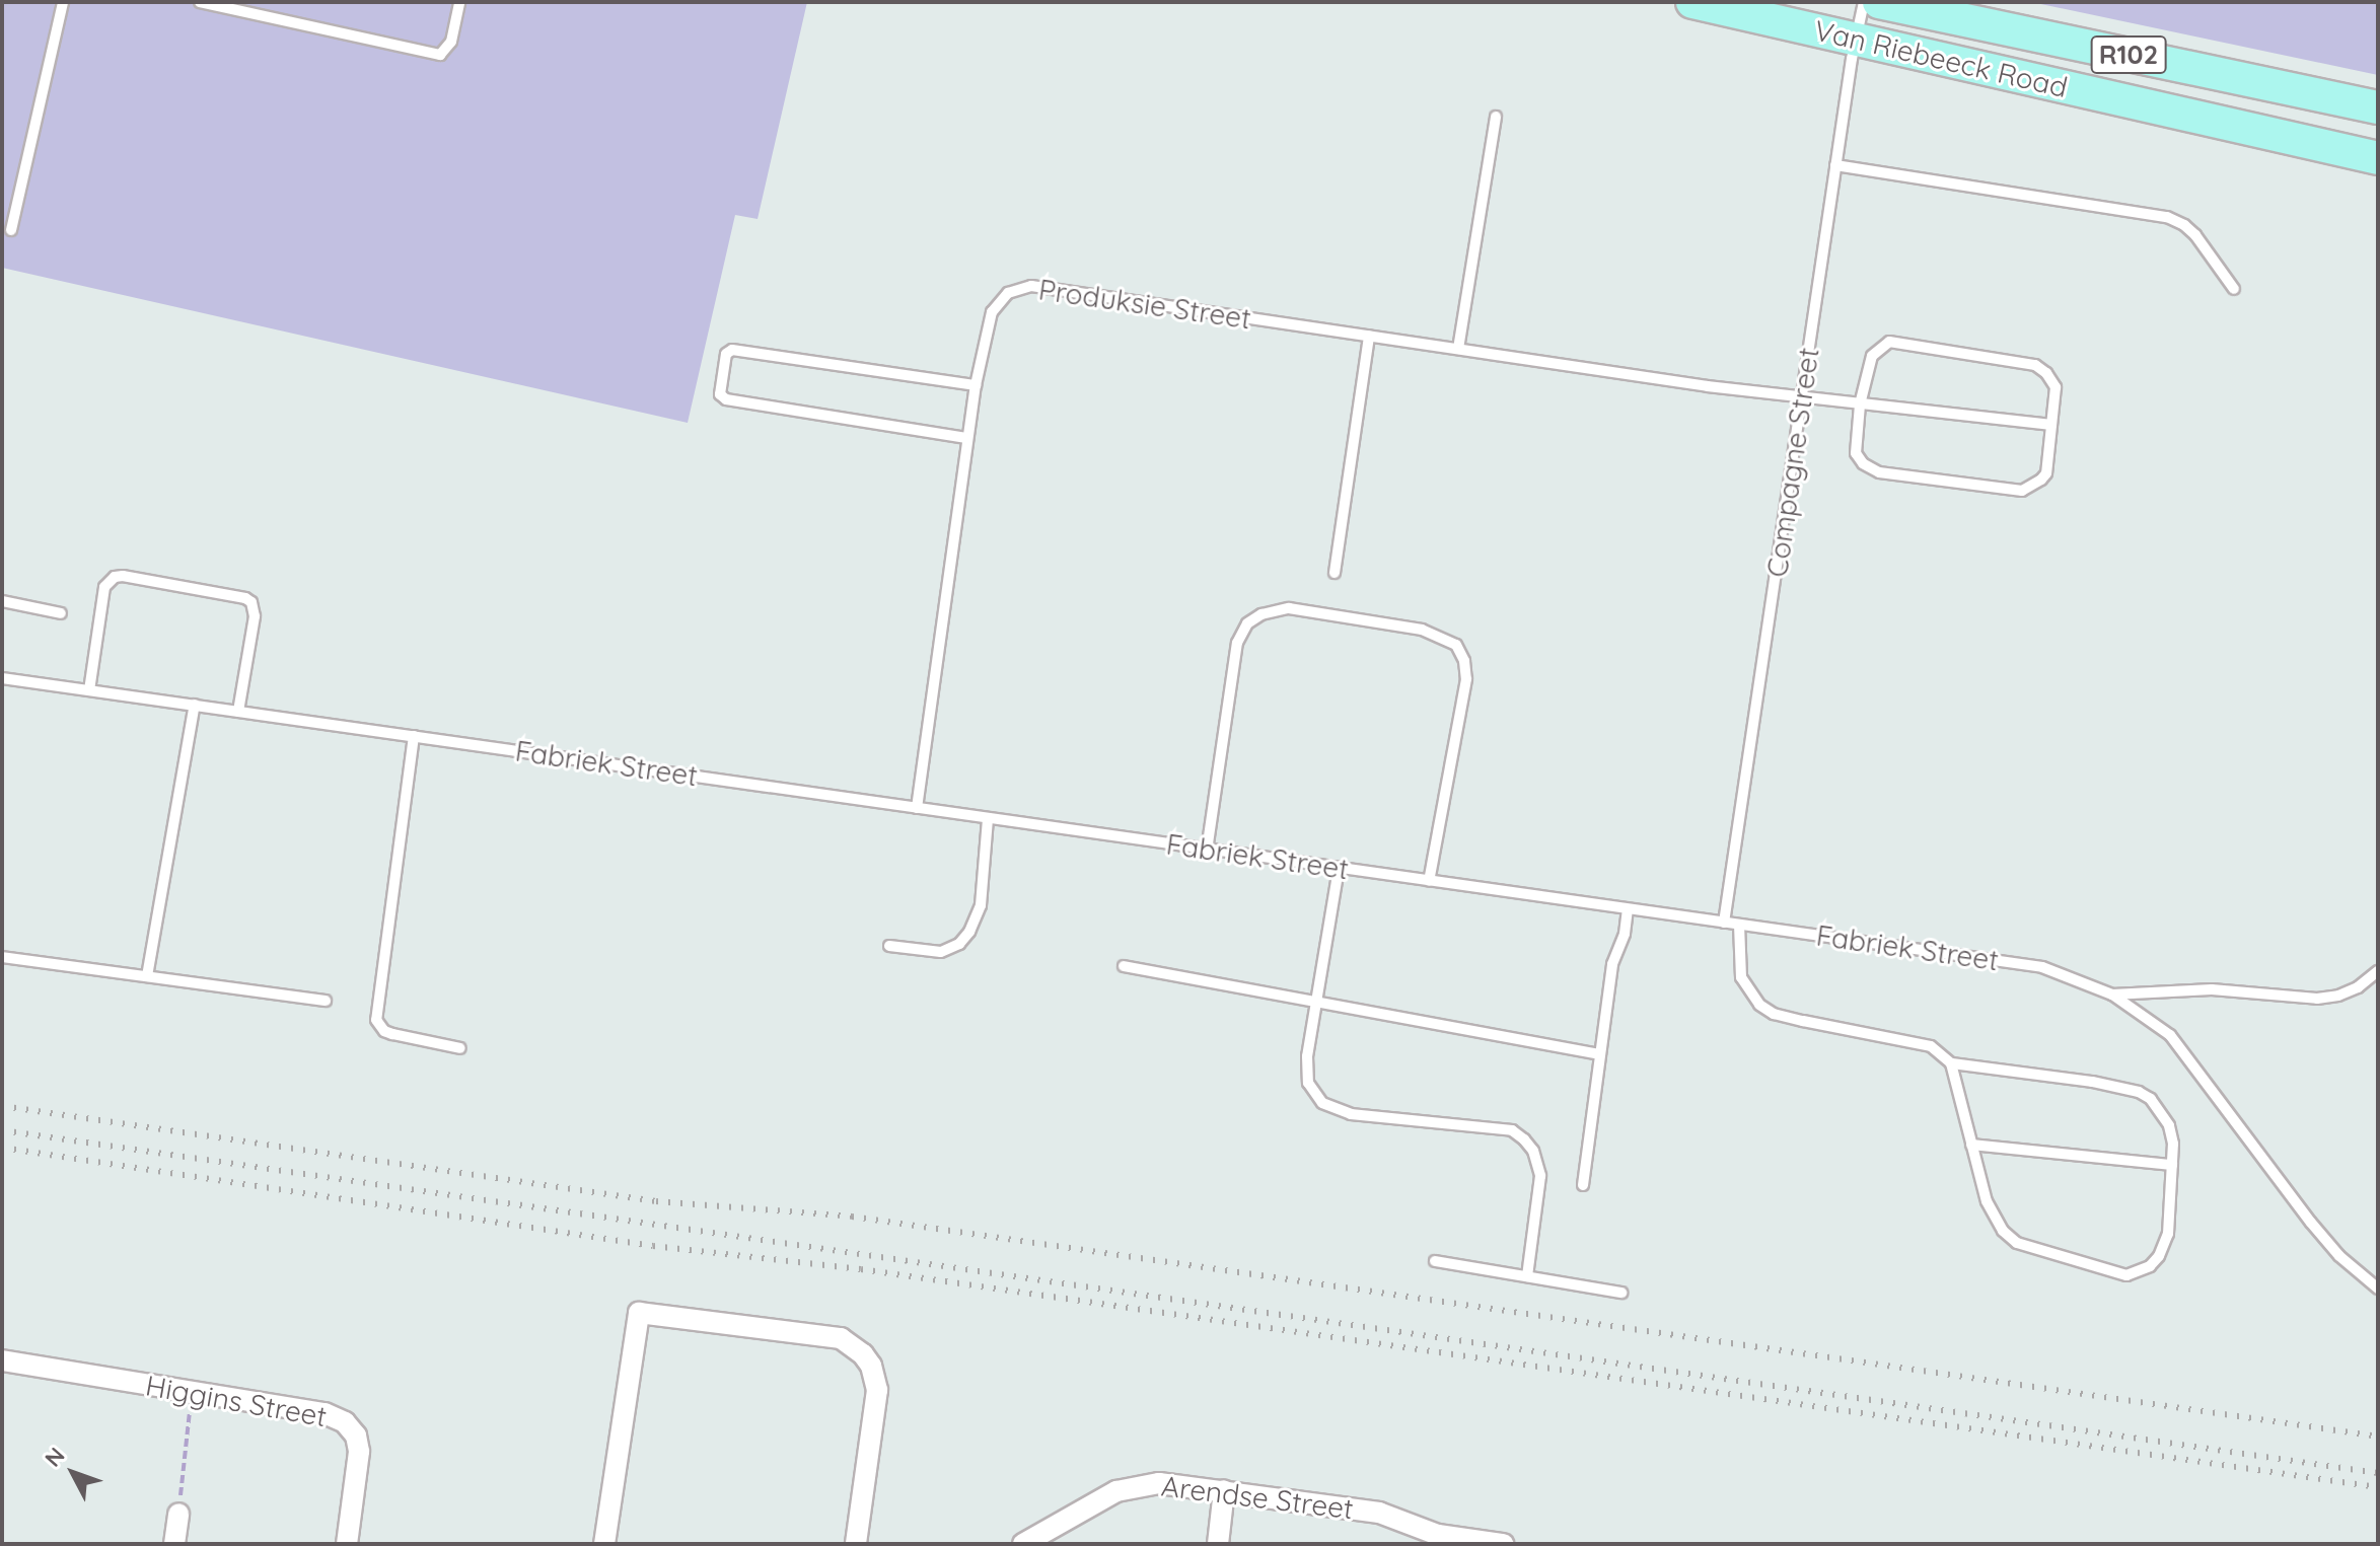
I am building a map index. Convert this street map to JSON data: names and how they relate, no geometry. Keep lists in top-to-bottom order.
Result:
{
  "streets": {
    "main road": ["R102", "Van Riebeeck Road"],
    "street": ["Higgins Street", "Arendse Street"],
    "lane": ["Produksie Street", "Compagne Street", "Fabriek Street"]
  },
  "crossings": [
    ["Van Riebeeck Road", "Compagne Street"],
    ["Produksie Street", "Compagne Street"],
    ["Produksie Street", "Fabriek Street"],
    ["Compagne Street", "Fabriek Street"]
  ],
  "north": "top left"
}
